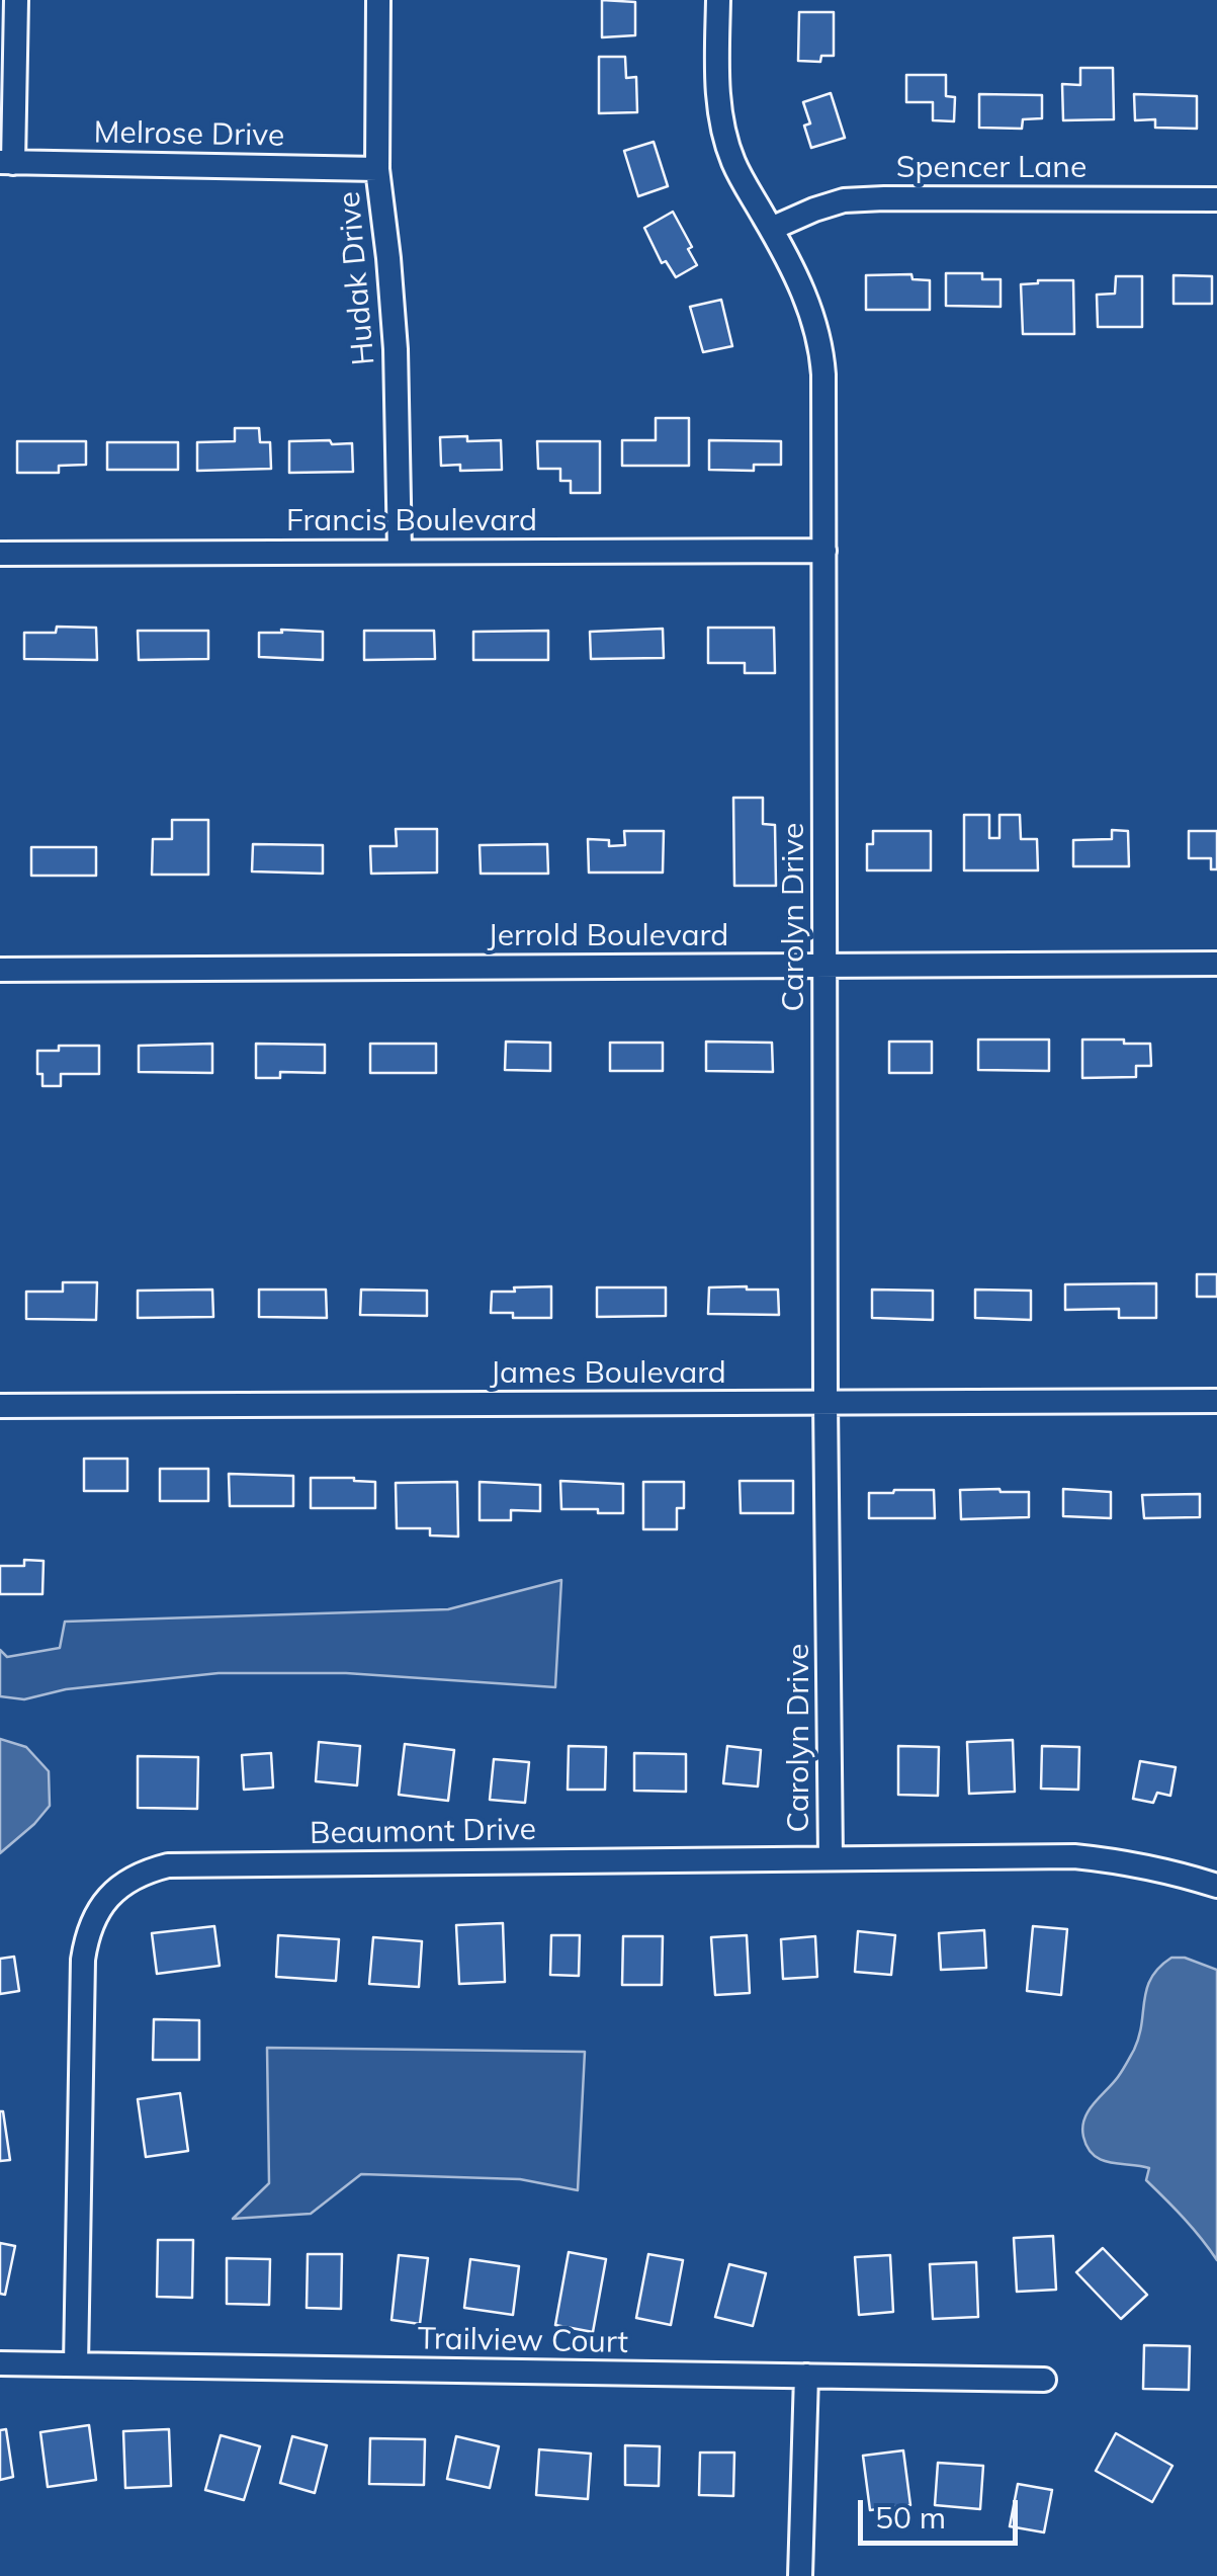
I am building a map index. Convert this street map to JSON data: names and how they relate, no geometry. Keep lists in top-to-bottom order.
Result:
{
  "streets": {
    "street": [
      "Melrose Drive",
      "Spencer Lane",
      "Hudak Drive",
      "Francis Boulevard",
      "Carolyn Drive",
      "Jerrold Boulevard",
      "James Boulevard",
      "Beaumont Drive",
      "Trailview Court"
    ]
  },
  "crossings": [
    ["Melrose Drive", "Hudak Drive"],
    ["Spencer Lane", "Carolyn Drive"],
    ["Hudak Drive", "Francis Boulevard"],
    ["Francis Boulevard", "Carolyn Drive"],
    ["Carolyn Drive", "Jerrold Boulevard"],
    ["Carolyn Drive", "James Boulevard"],
    ["Carolyn Drive", "Beaumont Drive"],
    ["Beaumont Drive", "Trailview Court"]
  ],
  "scale_bar": "50 m"
}
